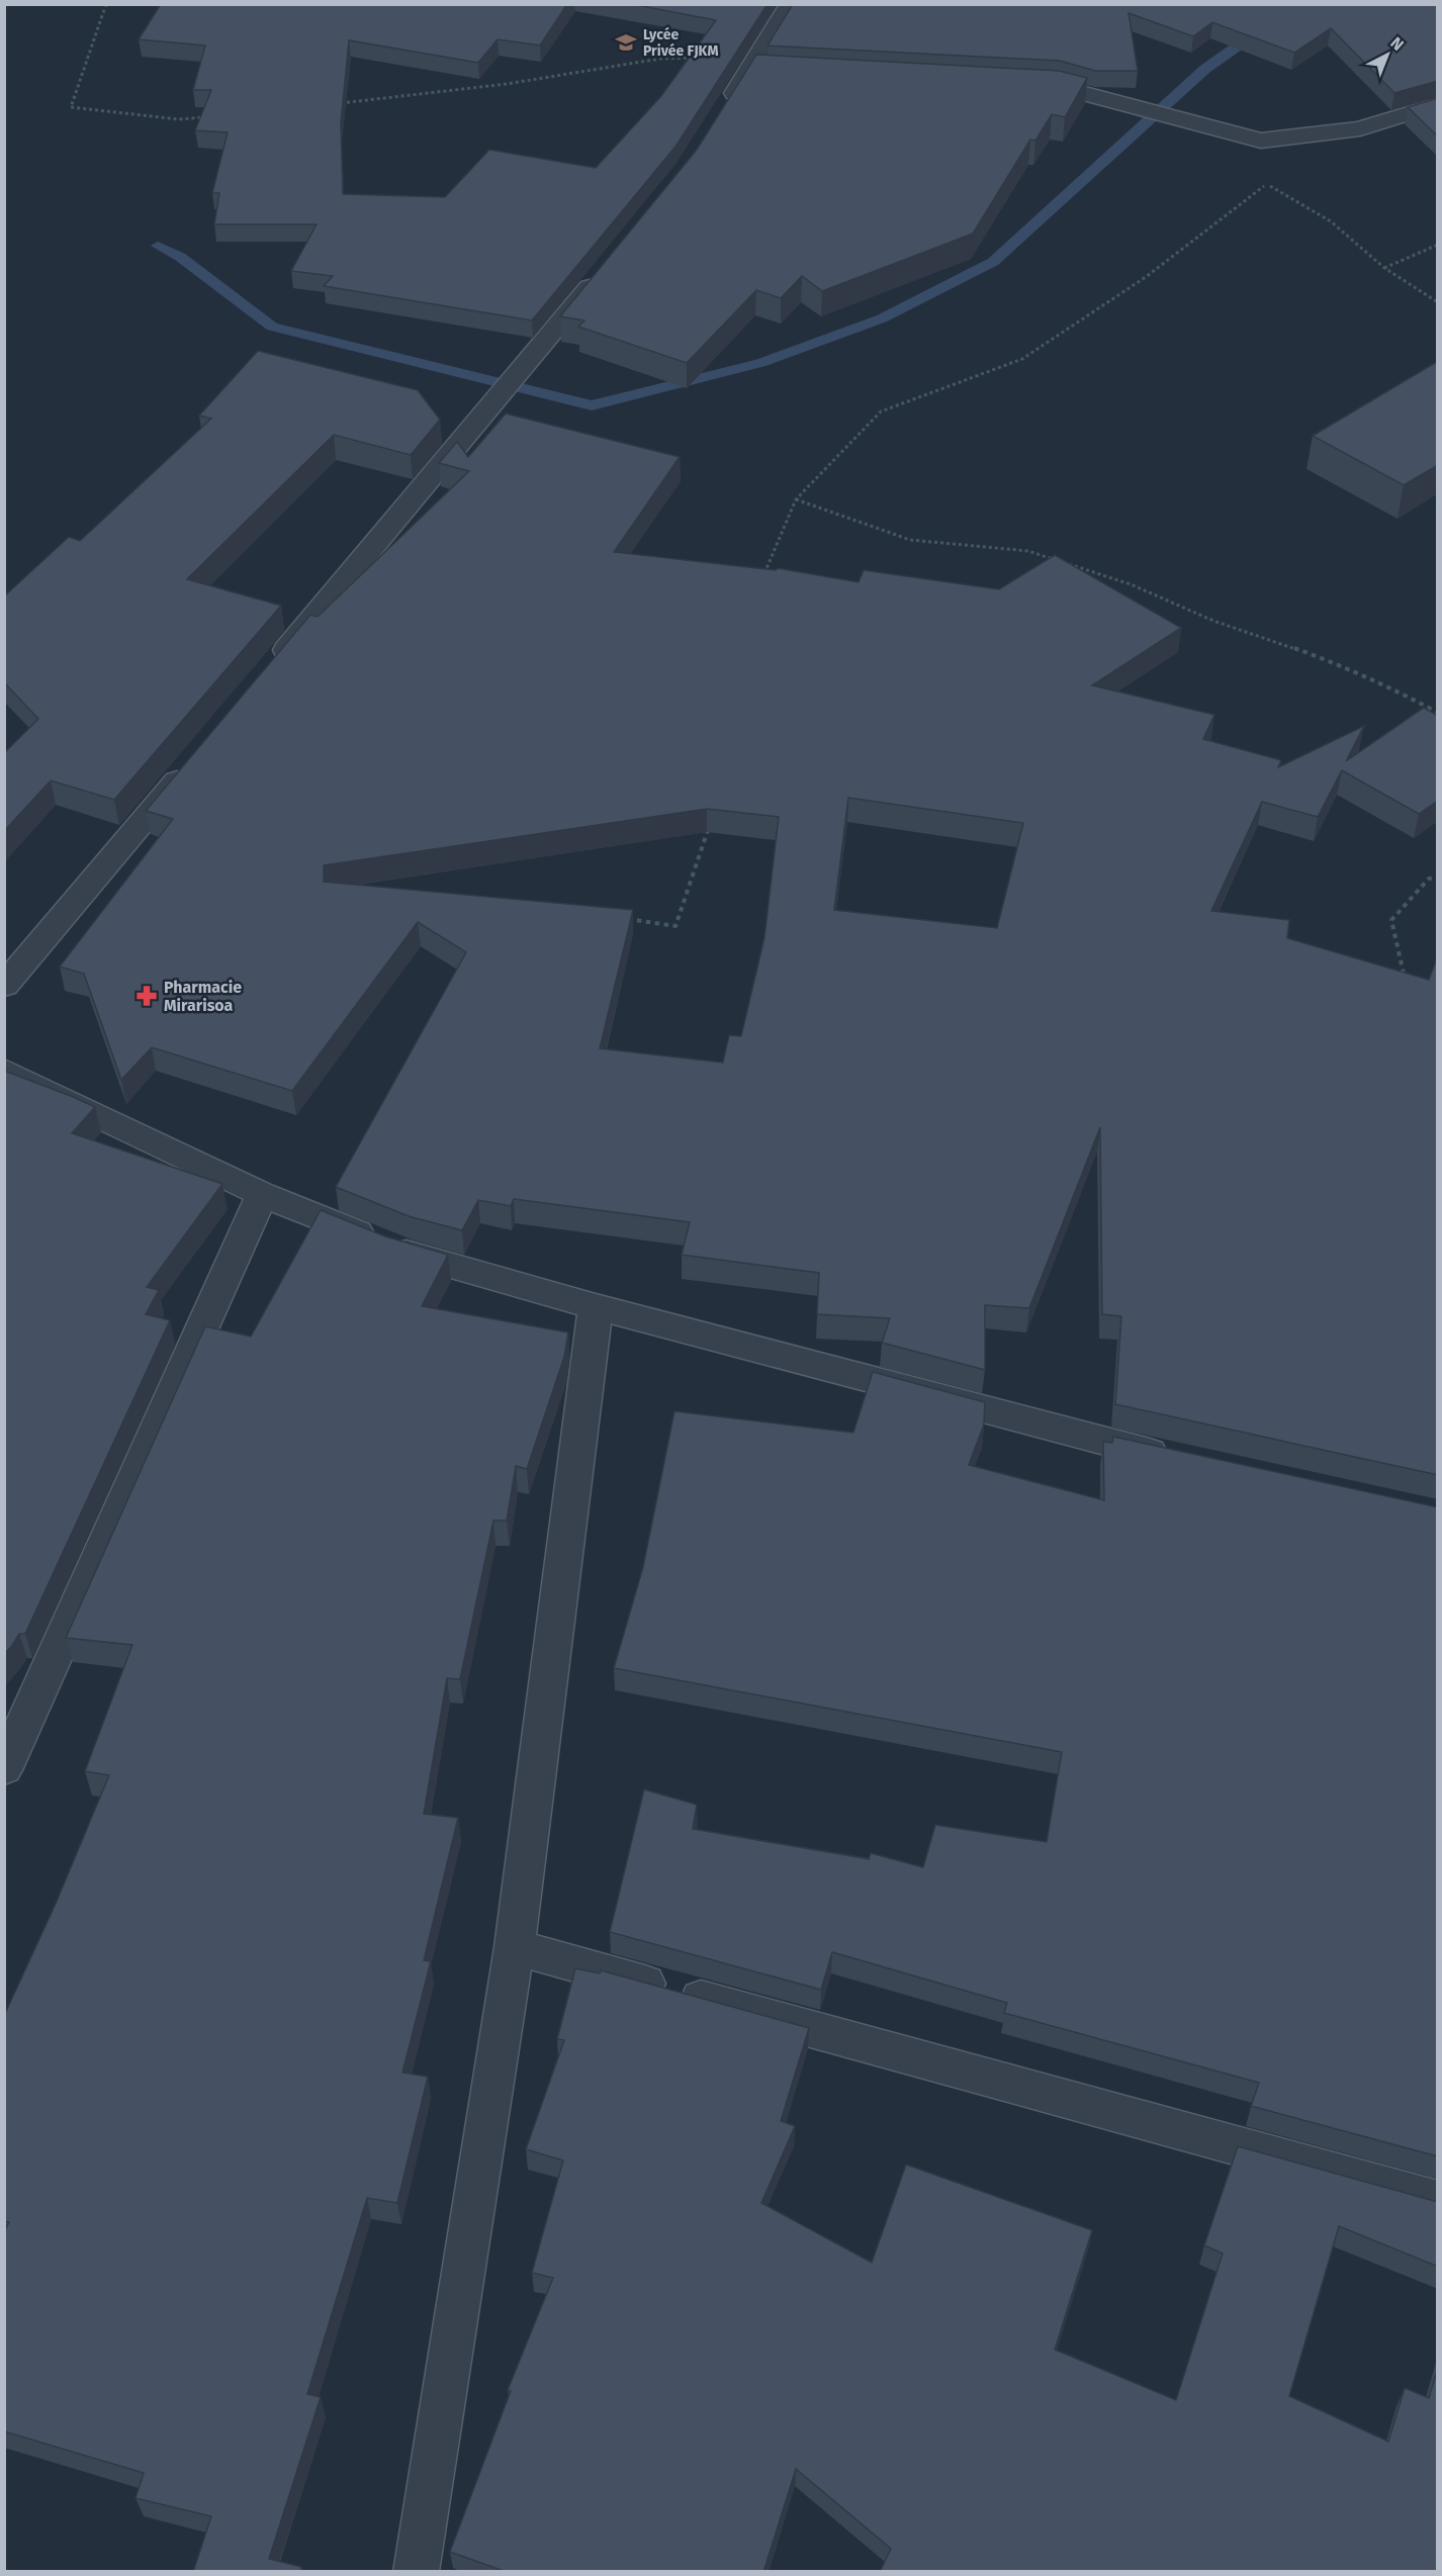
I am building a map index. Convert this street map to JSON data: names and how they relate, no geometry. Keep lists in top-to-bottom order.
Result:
{
  "places": {
    "school or university": ["Lycée Privée FJKM"],
    "pharmacy": ["Pharmacie Mirarisoa"]
  },
  "north": "top right"
}
